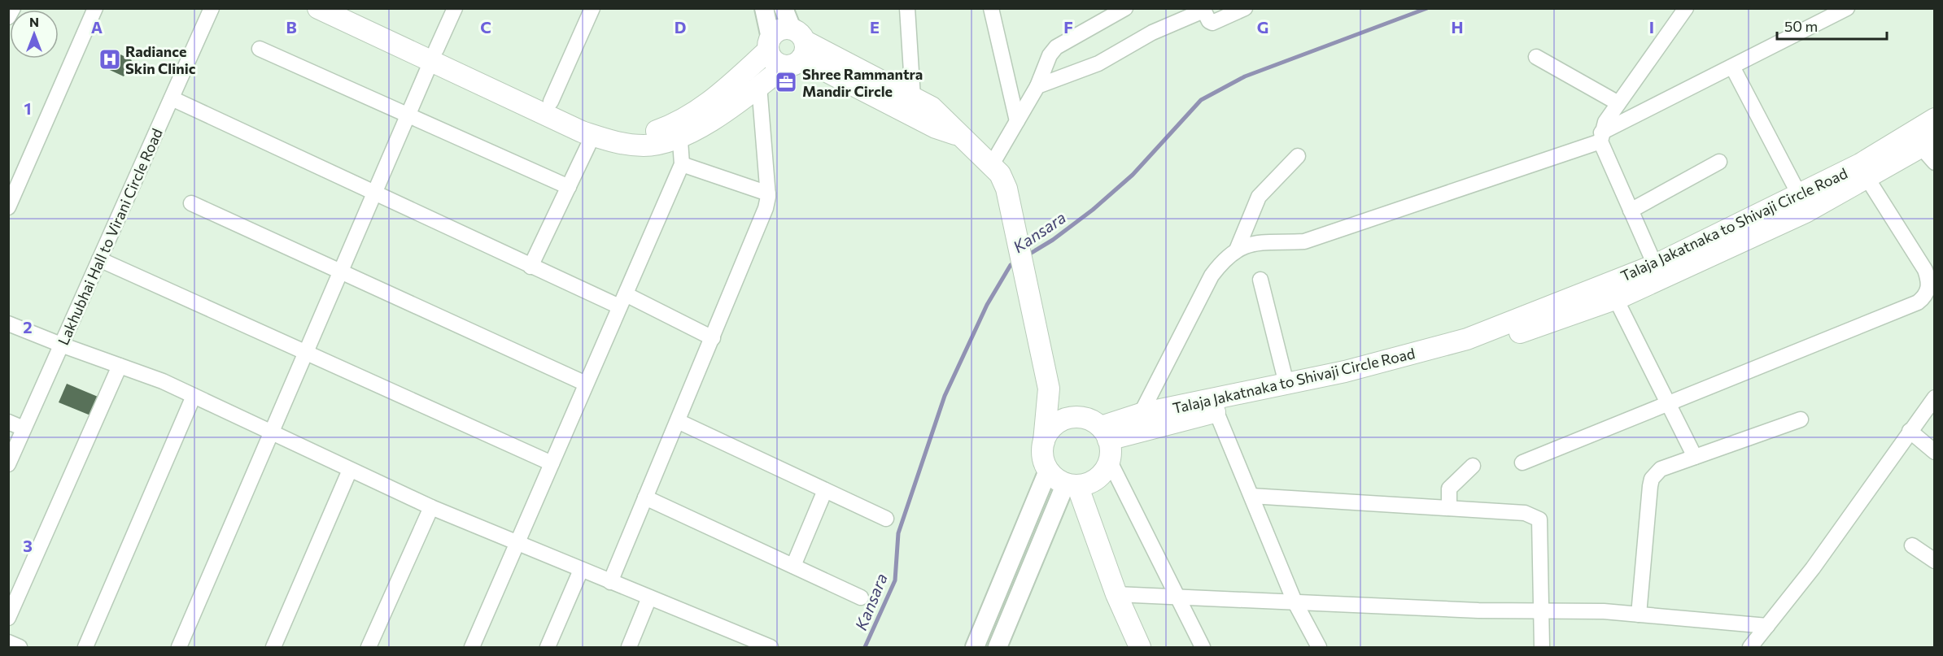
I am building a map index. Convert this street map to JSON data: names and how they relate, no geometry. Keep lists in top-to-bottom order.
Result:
{
  "streets": {
    "highway": ["Talaja Jakatnaka to Shivaji Circle Road"],
    "street": ["Lakhubhai Hall to Virani Circle Road"]
  },
  "water": ["Kansara"],
  "places": {
    "hospital": ["Radiance Skin Clinic"],
    "office": ["Shree Rammantra Mandir Circle"]
  },
  "scale_bar": "50 m",
  "north": "top",
  "grid": {
    "columns": [
      "A",
      "B",
      "C",
      "D",
      "E",
      "F",
      "G",
      "H",
      "I"
    ],
    "rows": ["1", "2", "3"]
  }
}
